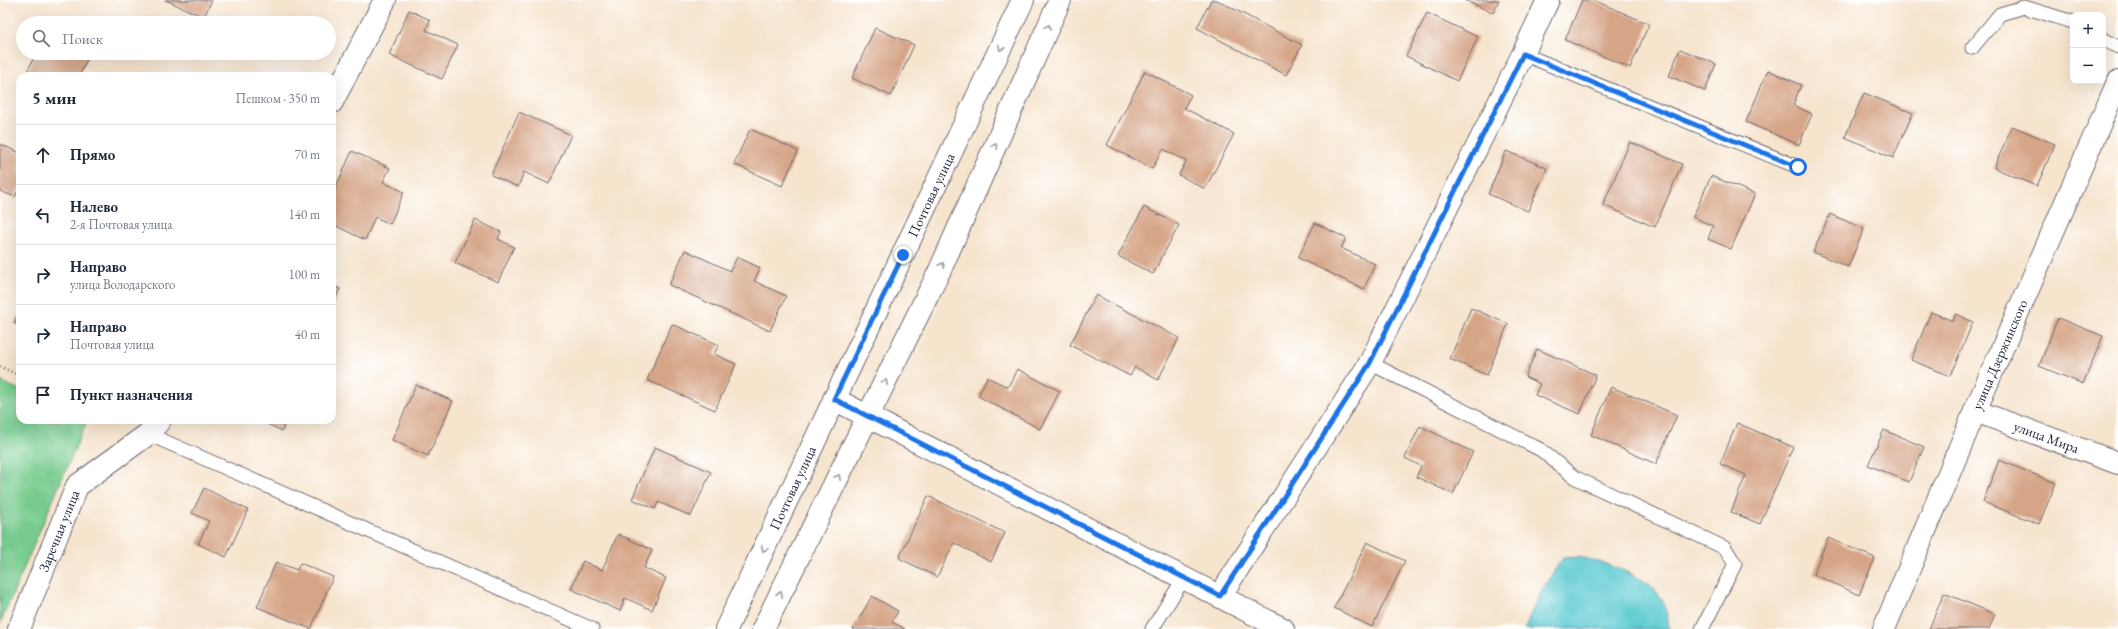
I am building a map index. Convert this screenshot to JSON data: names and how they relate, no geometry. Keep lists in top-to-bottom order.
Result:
{
  "streets": {
    "street": [
      "Почтовая улица",
      "улица Дзержинского",
      "улица Мира",
      "Заречная улица"
    ]
  },
  "crossings": [
    ["улица Дзержинского", "улица Мира"]
  ],
  "page": {
    "map_buttons": ["+", "−"],
    "search": "Поиск",
    "heading": ["5 мин", "Пешком · 350 m"],
    "list": [
      ["Прямо", "70 m"],
      ["Налево", "2-я Почтовая улица", "140 m"],
      ["Направо", "улица Володарского", "100 m"],
      ["Направо", "Почтовая улица", "40 m"],
      "Пункт назначения"
    ]
  }
}
